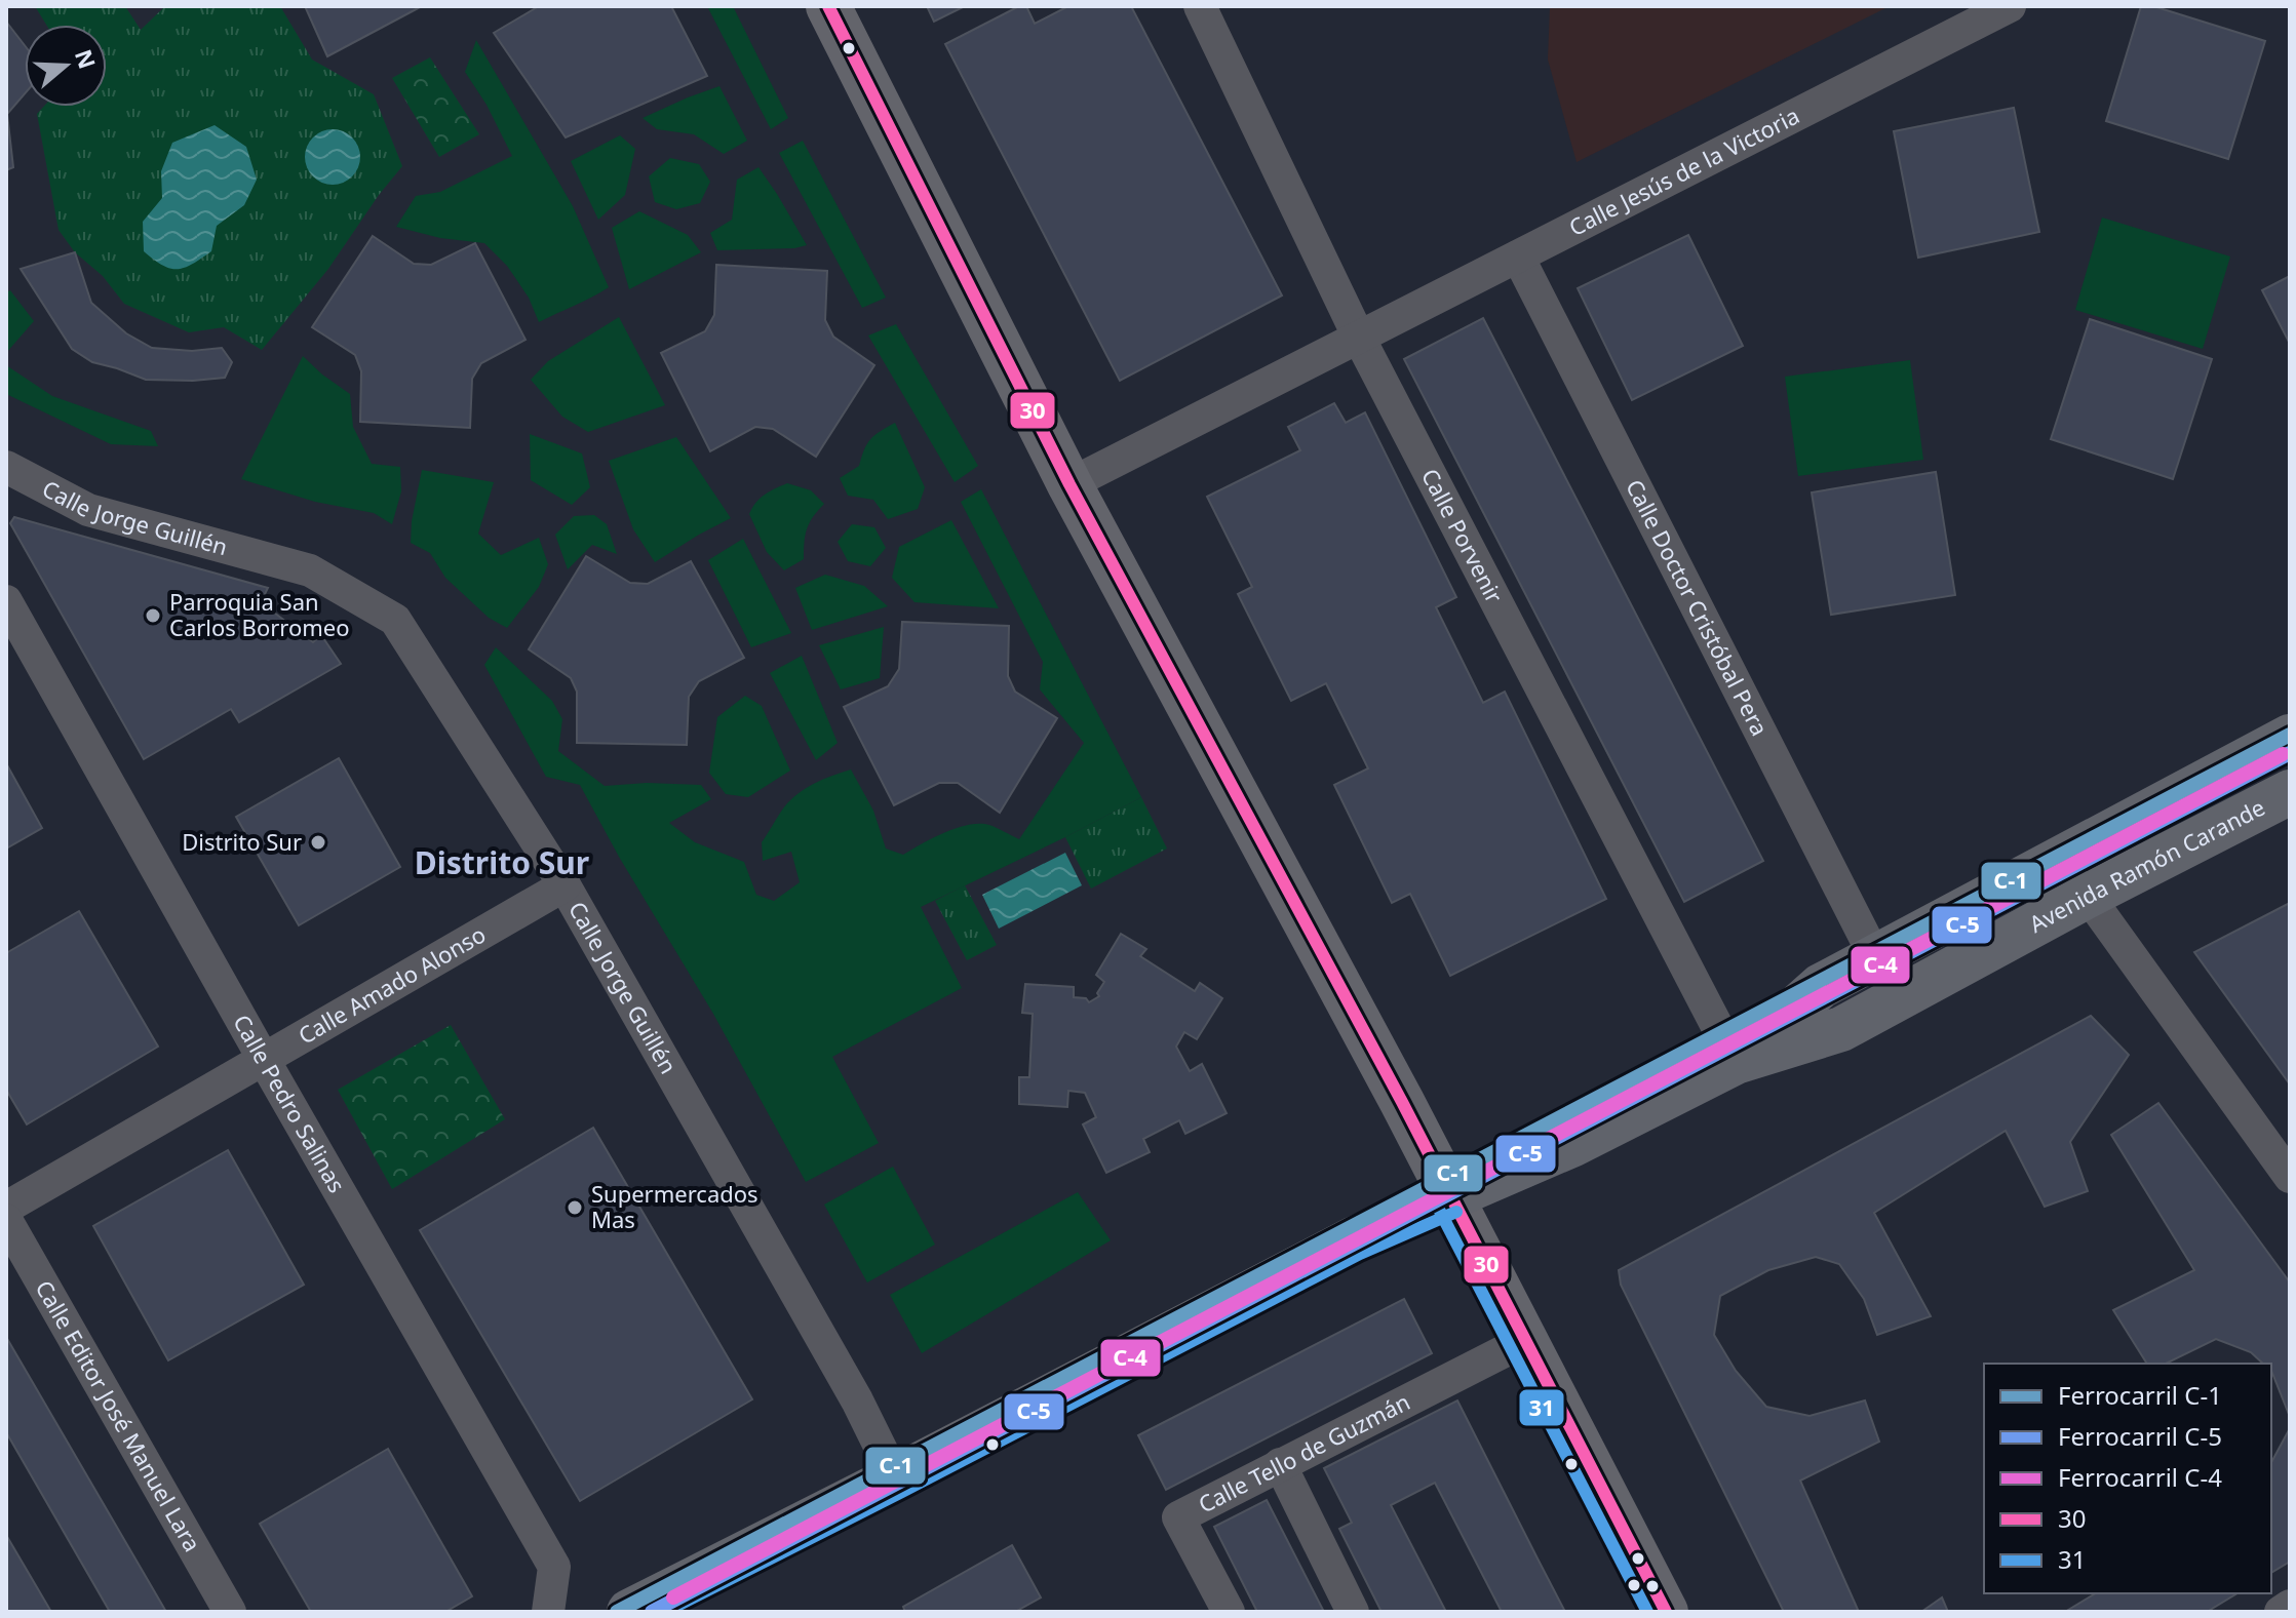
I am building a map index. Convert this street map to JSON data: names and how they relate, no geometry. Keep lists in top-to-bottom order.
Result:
{
  "streets": {
    "main road": ["Avenida Ramón Carande"],
    "street": [
      "Calle Jesús de la Victoria",
      "Calle Jorge Guillén",
      "Calle Porvenir",
      "Calle Doctor Cristóbal Pera",
      "Calle Amado Alonso",
      "Calle Pedro Salinas",
      "Calle Editor José Manuel Lara",
      "Calle Tello de Guzmán"
    ]
  },
  "crossings": [
    ["Calle Jesús de la Victoria", "Calle Porvenir"],
    ["Calle Jesús de la Victoria", "Calle Doctor Cristóbal Pera"],
    ["Calle Jorge Guillén", "Avenida Ramón Carande"],
    ["Calle Jorge Guillén", "Calle Amado Alonso"],
    ["Calle Porvenir", "Avenida Ramón Carande"],
    ["Calle Doctor Cristóbal Pera", "Avenida Ramón Carande"],
    ["Calle Amado Alonso", "Calle Pedro Salinas"]
  ],
  "districts": ["Distrito Sur"],
  "places": ["Parroquia San Carlos Borromeo", "Distrito Sur", "Supermercados Mas"],
  "lines": [
    "transit line 30",
    "rail line C-1",
    "rail line C-5",
    "rail line C-4",
    "transit line 31"
  ],
  "legend": [
    "Ferrocarril C-1",
    "Ferrocarril C-5",
    "Ferrocarril C-4",
    "30",
    "31"
  ],
  "north": "right"
}
